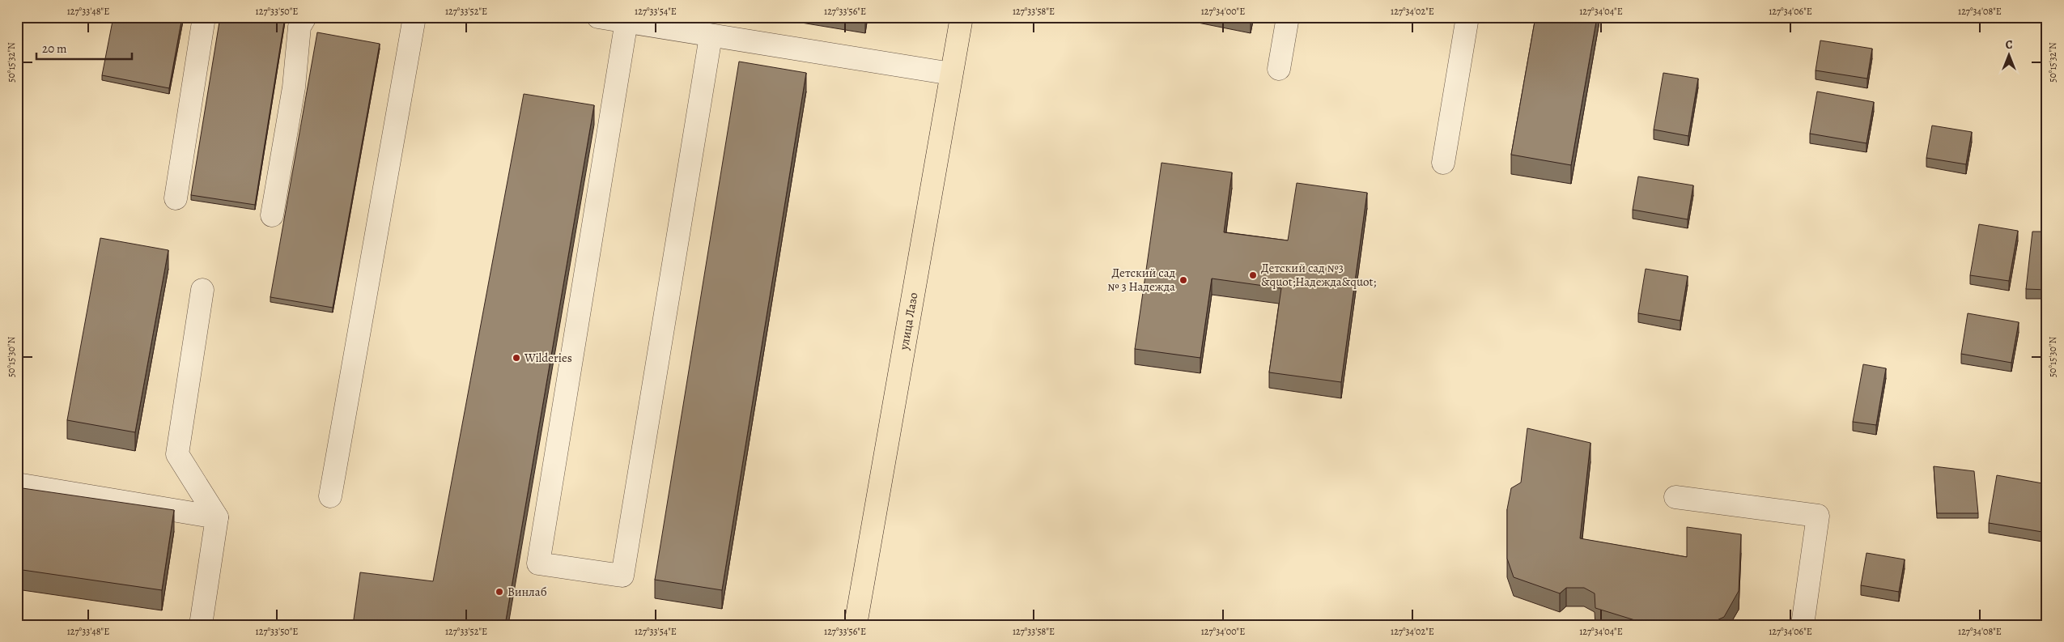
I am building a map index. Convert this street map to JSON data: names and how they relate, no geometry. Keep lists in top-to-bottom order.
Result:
{
  "streets": {
    "main road": ["улица Лазо"]
  },
  "places": [
    "Детский сад №3 &quot;Надежда&quot;",
    "Детский сад № 3 Надежда",
    "Wilderies",
    "Винлаб"
  ],
  "scale_bar": "20 m",
  "north": "top",
  "coordinates": [
    "127°33'48\"E",
    "127°33'50\"E",
    "127°33'52\"E",
    "127°33'54\"E",
    "127°33'56\"E",
    "127°33'58\"E",
    "127°34'00\"E",
    "127°34'02\"E",
    "127°34'04\"E",
    "127°34'06\"E",
    "127°34'08\"E",
    "50°15'32\"N",
    "50°15'30\"N"
  ]
}
